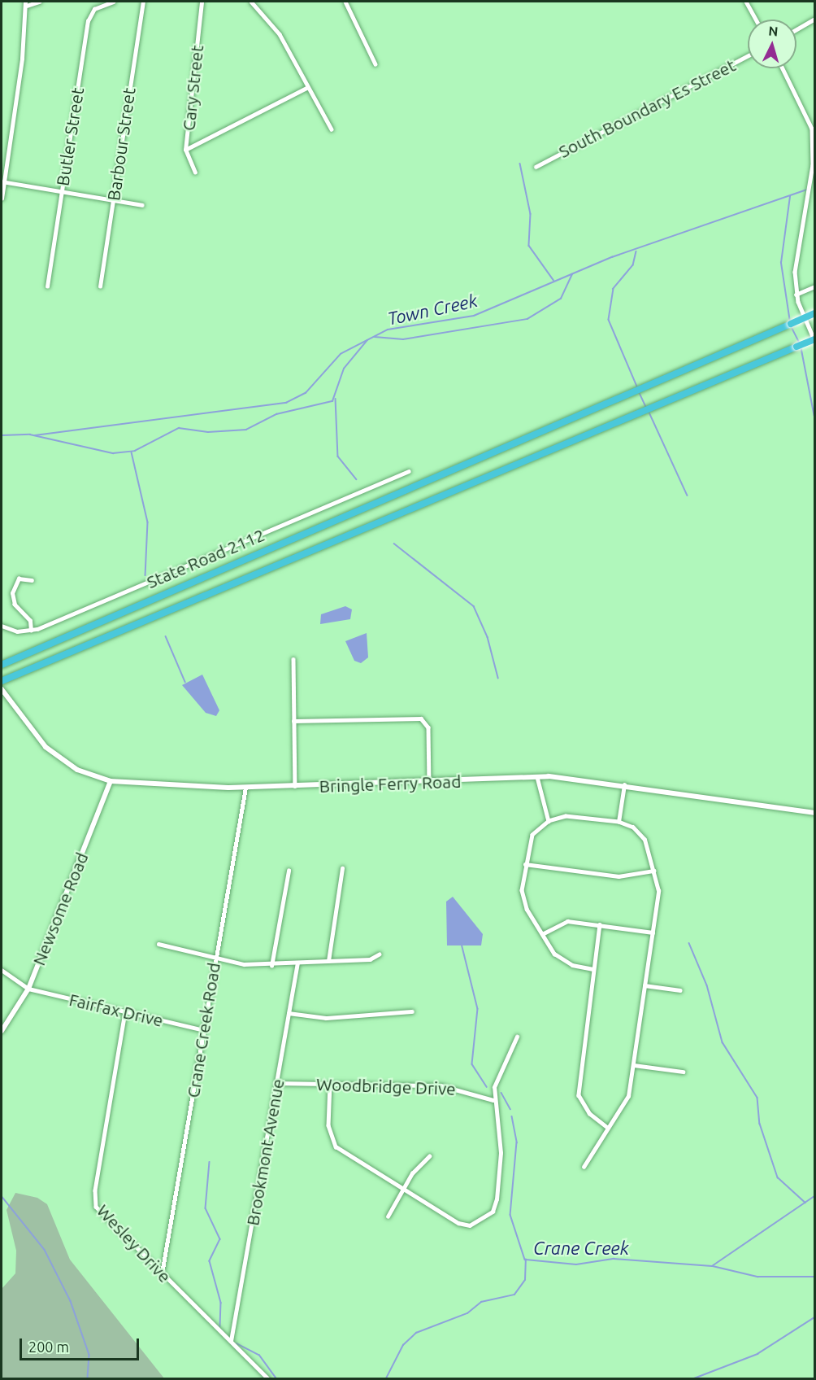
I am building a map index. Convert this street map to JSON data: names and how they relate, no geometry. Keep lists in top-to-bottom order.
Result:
{
  "streets": {
    "street": [
      "Cary Street",
      "South Boundary Es Street",
      "Butler Street",
      "Barbour Street",
      "State Road 2112",
      "Bringle Ferry Road",
      "Newsome Road",
      "Fairfax Drive",
      "Crane Creek Road",
      "Woodbridge Drive",
      "Brookmont Avenue",
      "Wesley Drive"
    ]
  },
  "crossings": [
    ["Bringle Ferry Road", "Newsome Road"],
    ["Bringle Ferry Road", "Crane Creek Road"],
    ["Newsome Road", "Fairfax Drive"],
    ["Fairfax Drive", "Crane Creek Road"],
    ["Fairfax Drive", "Wesley Drive"],
    ["Crane Creek Road", "Wesley Drive"],
    ["Woodbridge Drive", "Brookmont Avenue"],
    ["Brookmont Avenue", "Wesley Drive"]
  ],
  "water": ["Town Creek", "Crane Creek"],
  "scale_bar": "200 m",
  "north": "top"
}
